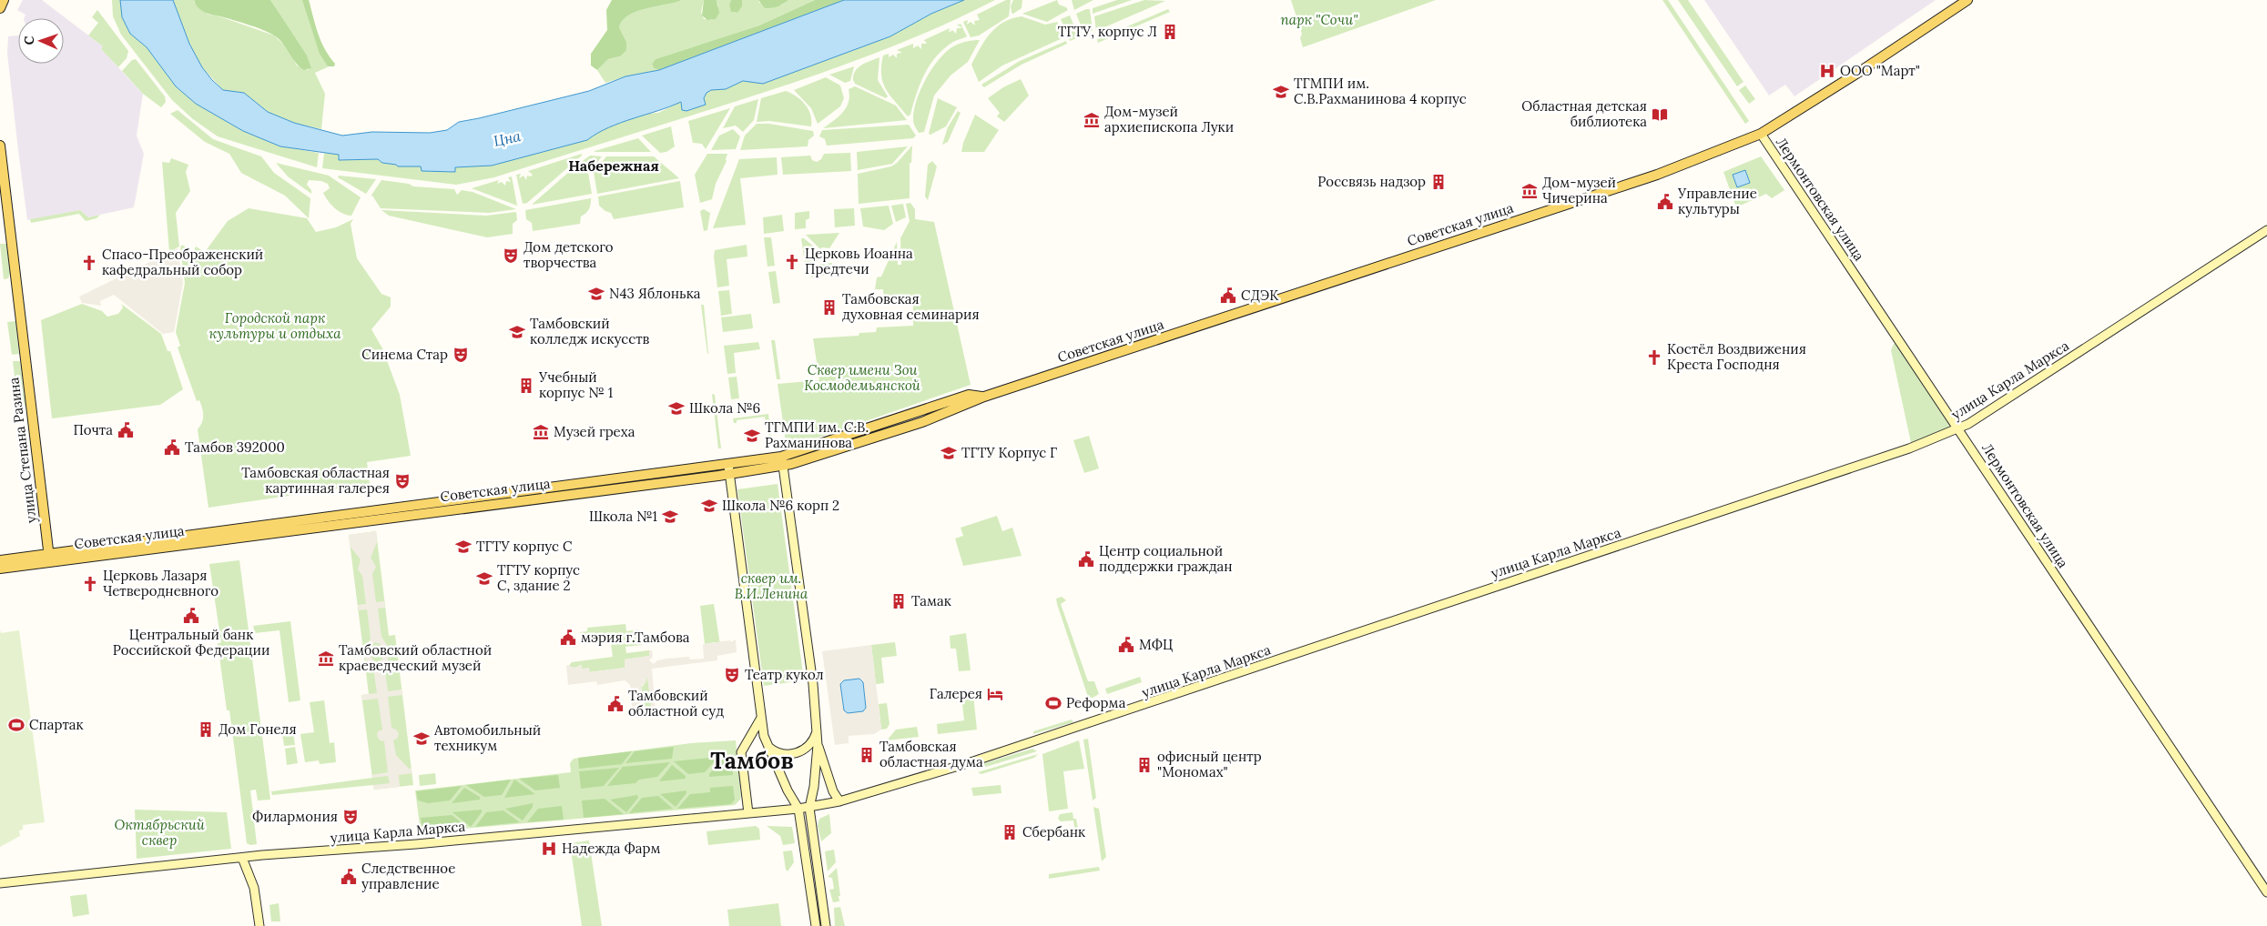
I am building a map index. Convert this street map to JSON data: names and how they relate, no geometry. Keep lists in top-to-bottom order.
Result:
{
  "streets": {
    "main road": [
      "Лермонтовская улица",
      "Советская улица",
      "улица Карла Маркса",
      "улица Степана Разина"
    ]
  },
  "crossings": [
    ["Лермонтовская улица", "Советская улица"],
    ["Лермонтовская улица", "улица Карла Маркса"],
    ["Советская улица", "улица Степана Разина"]
  ],
  "districts": ["Набережная", "Тамбов"],
  "water": ["Цна"],
  "parks": [
    "парк \"Сочи\"",
    "Городской парк культуры и отдыха",
    "Cквер имени Зои Космодемьянской",
    "сквер им. В.И.Ленина",
    "Октябрьский сквер"
  ],
  "places": {
    "building": [
      "ТГТУ, корпус Л",
      "Россвязь надзор",
      "Тамбовская духовная семинария",
      "Учебный корпус № 1",
      "Тамак",
      "Дом Гонеля",
      "Тамбовская областная дума",
      "офисный центр \"Мономах\"",
      "Сбербанк"
    ],
    "hospital": ["ООО \"Март\"", "Надежда Фарм"],
    "school or university": [
      "ТГМПИ им. С.В.Рахманинова 4 корпус",
      "N43 Яблонька",
      "Тамбовский колледж искусств",
      "Школа №6",
      "ТГМПИ им. С.В. Рахманинова",
      "ТГТУ Корпус Г",
      "Школа №6 корп 2",
      "Школа №1",
      "ТГТУ корпус С",
      "ТГТУ корпус С, здание 2",
      "Автомобильный техникум"
    ],
    "library": ["Областная детская библиотека"],
    "museum": [
      "Дом-музей архиепископа Луки",
      "Дом-музей Чичерина",
      "Музей греха",
      "Тамбовский областной краеведческий музей"
    ],
    "public building": [
      "Управление культуры",
      "СДЭК",
      "Почта",
      "Тамбов 392000",
      "Центр социальной поддержки граждан",
      "Центральный банк Российской Федерации",
      "мэрия г.Тамбова",
      "МФЦ",
      "Тамбовский областной суд",
      "Следственное управление"
    ],
    "theatre": [
      "Дом детского творчества",
      "Синема Стар",
      "Тамбовская областная картинная галерея",
      "Театр кукол",
      "Филармония"
    ],
    "church": [
      "Церковь Иоанна Предтечи",
      "Спасо-Преображенский кафедральный собор",
      "Костёл Воздвижения Креста Господня",
      "Церковь Лазаря Четверодневного"
    ],
    "hotel": ["Галерея"],
    "sports": ["Реформа", "Спартак"]
  },
  "north": "left"
}
